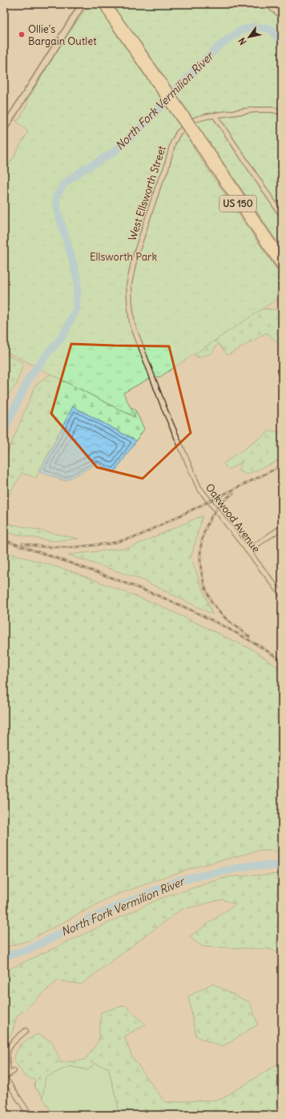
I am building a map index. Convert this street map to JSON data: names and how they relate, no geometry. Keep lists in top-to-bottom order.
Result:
{
  "streets": {
    "main road": ["US 150"],
    "street": ["West Ellsworth Street", "Oakwood Avenue"]
  },
  "crossings": [
    ["West Ellsworth Street", "Oakwood Avenue"]
  ],
  "water": ["North Fork Vermilion River"],
  "parks": ["Ellsworth Park"],
  "places": ["Ollie's Bargain Outlet"],
  "north": "bottom left"
}
